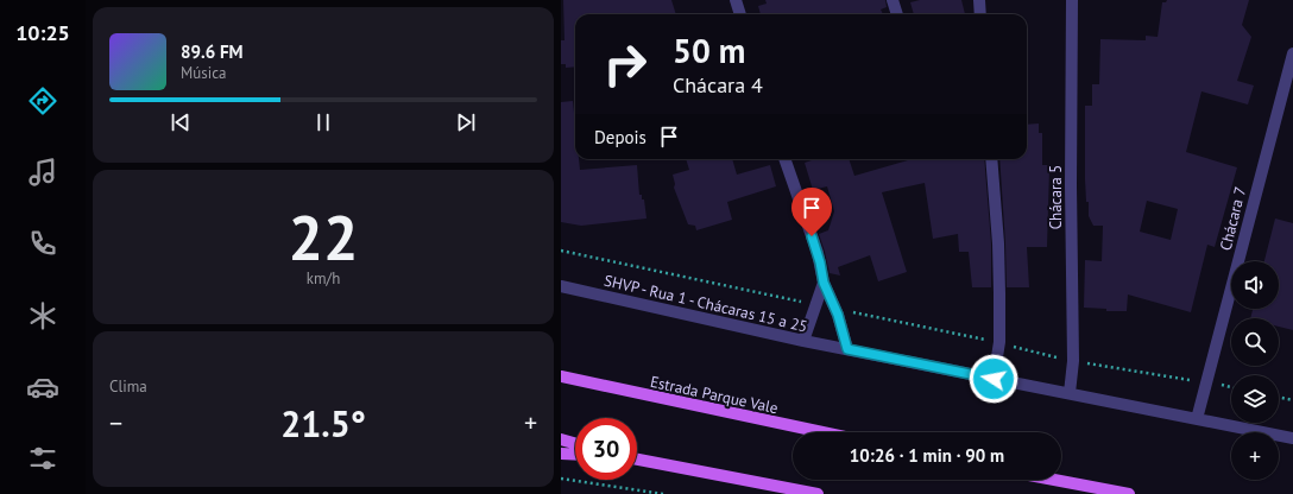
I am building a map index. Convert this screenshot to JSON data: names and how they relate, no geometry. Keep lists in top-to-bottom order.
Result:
{
  "streets": {
    "main road": ["Estrada Parque Vale"],
    "street": ["Chácara 5", "Chácara 7", "SHVP - Rua 1 - Chácaras 15 a 25"]
  },
  "crossings": [
    ["Chácara 5", "SHVP - Rua 1 - Chácaras 15 a 25"],
    ["Chácara 7", "SHVP - Rua 1 - Chácaras 15 a 25"]
  ],
  "page": {
    "tabs": "10:25",
    "turn": ["50 m", "Chácara 4"],
    "song": ["89.6 FM", "Música"],
    "then": "Depois",
    "tile": [
      ["22", "km/h"],
      "Clima"
    ],
    "map_buttons": "+",
    "heat": ["−", "21.5°", "+"],
    "limit": "30",
    "trip": "10:26 · 1 min · 90 m"
  }
}
